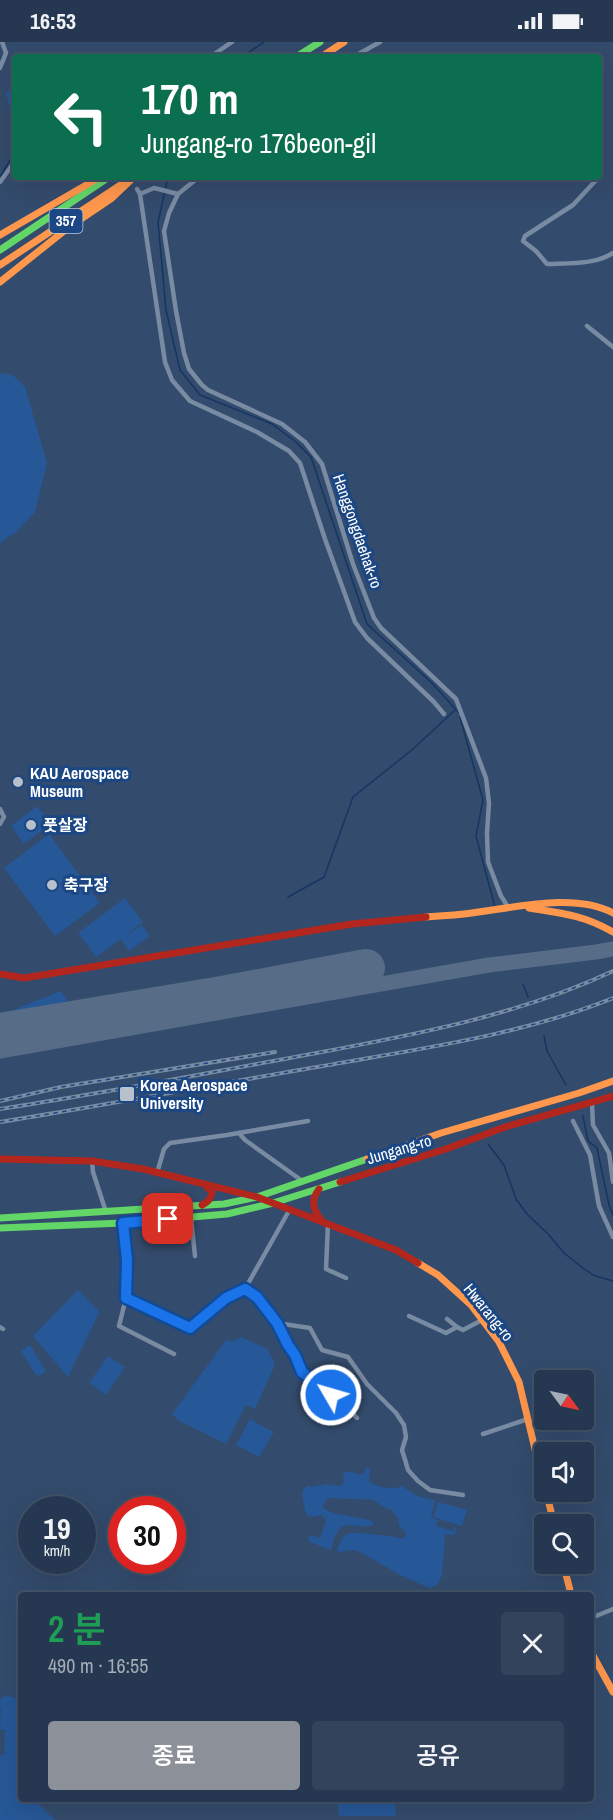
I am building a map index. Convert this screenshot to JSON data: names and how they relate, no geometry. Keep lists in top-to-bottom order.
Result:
{
  "streets": {
    "main road": ["357", "Jungang-ro", "Hwarang-ro"],
    "street": ["Hanggongdaehak-ro"]
  },
  "crossings": [
    ["Jungang-ro", "Hwarang-ro"]
  ],
  "places": {
    "other": ["KAU Aerospace Museum", "풋살장", "축구장"],
    "transit": ["Korea Aerospace University"]
  },
  "north": "bottom right",
  "page": {
    "status": "16:53",
    "turn": ["170 m", "Jungang-ro 176beon-gil"],
    "speed": "19 km/h",
    "limit": "30",
    "heading": ["2 분", "490 m · 16:55"],
    "buttons": ["종료", "공유"]
  }
}
